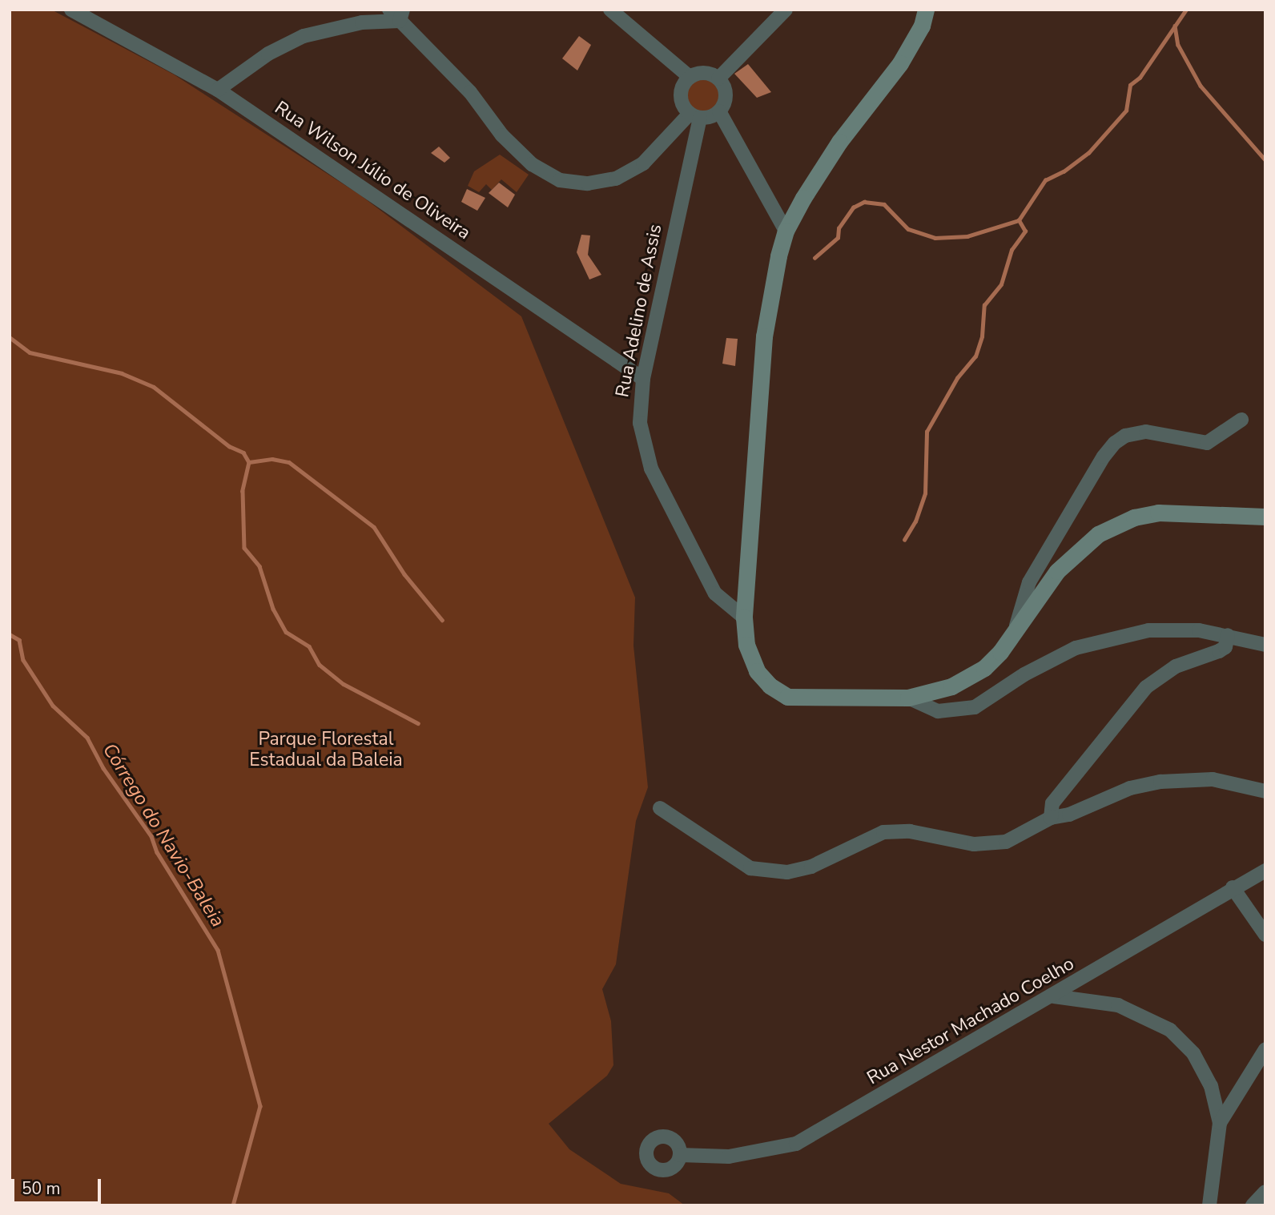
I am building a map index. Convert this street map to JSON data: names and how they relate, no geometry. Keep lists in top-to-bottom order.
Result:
{
  "streets": {
    "street": ["Rua Wilson Júlio de Oliveira", "Rua Adelino de Assis", "Rua Nestor Machado Coelho"]
  },
  "crossings": [
    ["Rua Wilson Júlio de Oliveira", "Rua Adelino de Assis"]
  ],
  "water": ["Córrego do Navio-Baleia"],
  "parks": ["Parque Florestal Estadual da Baleia"],
  "scale_bar": "50 m"
}
